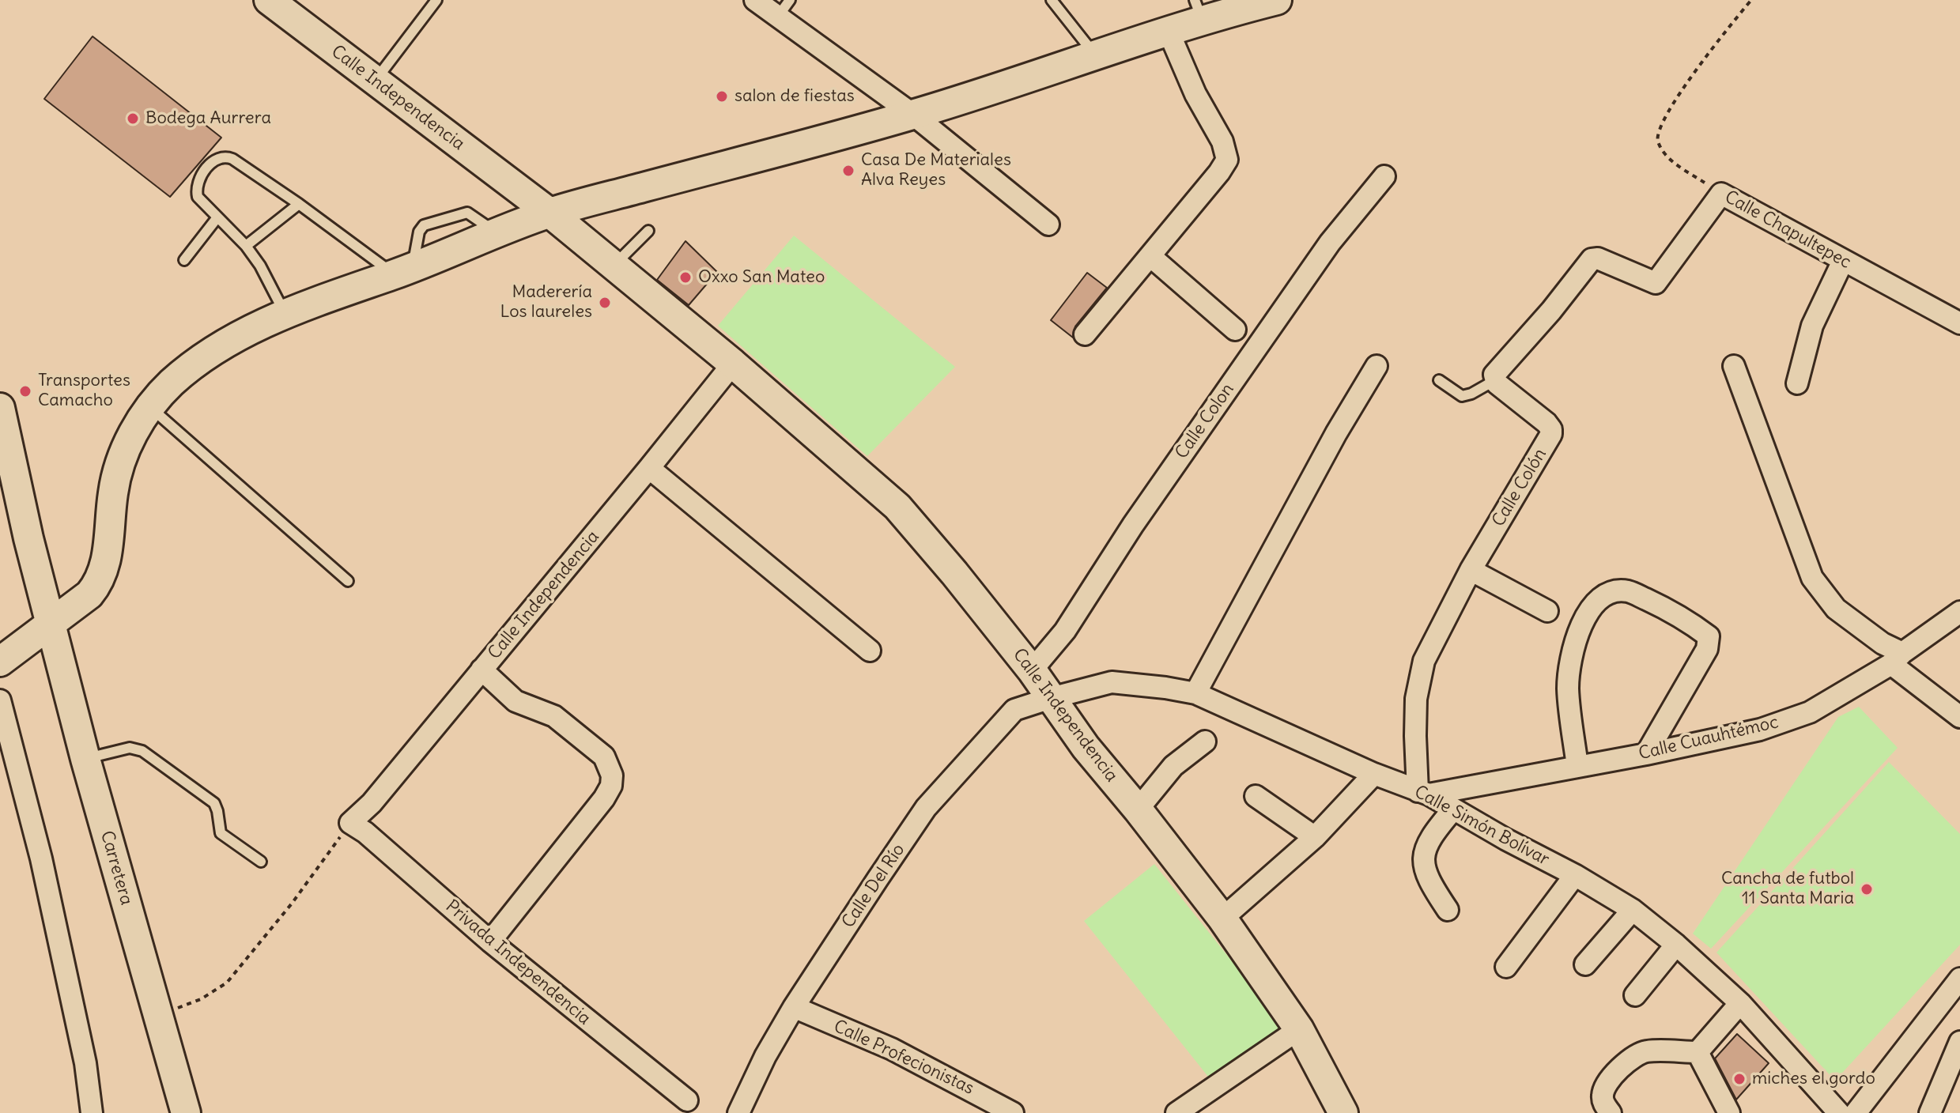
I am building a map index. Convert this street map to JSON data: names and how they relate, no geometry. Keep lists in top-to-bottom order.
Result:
{
  "streets": {
    "street": [
      "Calle Independencia",
      "Calle Chapultepec",
      "Calle Colon",
      "Calle Colón",
      "Calle Cuauhtémoc",
      "Calle Simón Bolívar",
      "Carretera",
      "Calle Del Río",
      "Privada Independencia",
      "Calle Profecionistas"
    ]
  },
  "crossings": [
    ["Calle Independencia", "Calle Colon"],
    ["Calle Independencia", "Calle Simón Bolívar"],
    ["Calle Independencia", "Calle Del Río"],
    ["Calle Independencia", "Privada Independencia"],
    ["Calle Colón", "Calle Cuauhtémoc"],
    ["Calle Colón", "Calle Simón Bolívar"],
    ["Calle Cuauhtémoc", "Calle Simón Bolívar"],
    ["Calle Simón Bolívar", "Calle Del Río"],
    ["Calle Del Río", "Calle Profecionistas"]
  ],
  "places": [
    "salon de fiestas",
    "Bodega Aurrera",
    "Casa De Materiales Alva Reyes",
    "Oxxo San Mateo",
    "Maderería Los laureles",
    "Transportes Camacho",
    "Cancha de futbol 11 Santa Maria",
    "miches el gordo"
  ]
}
